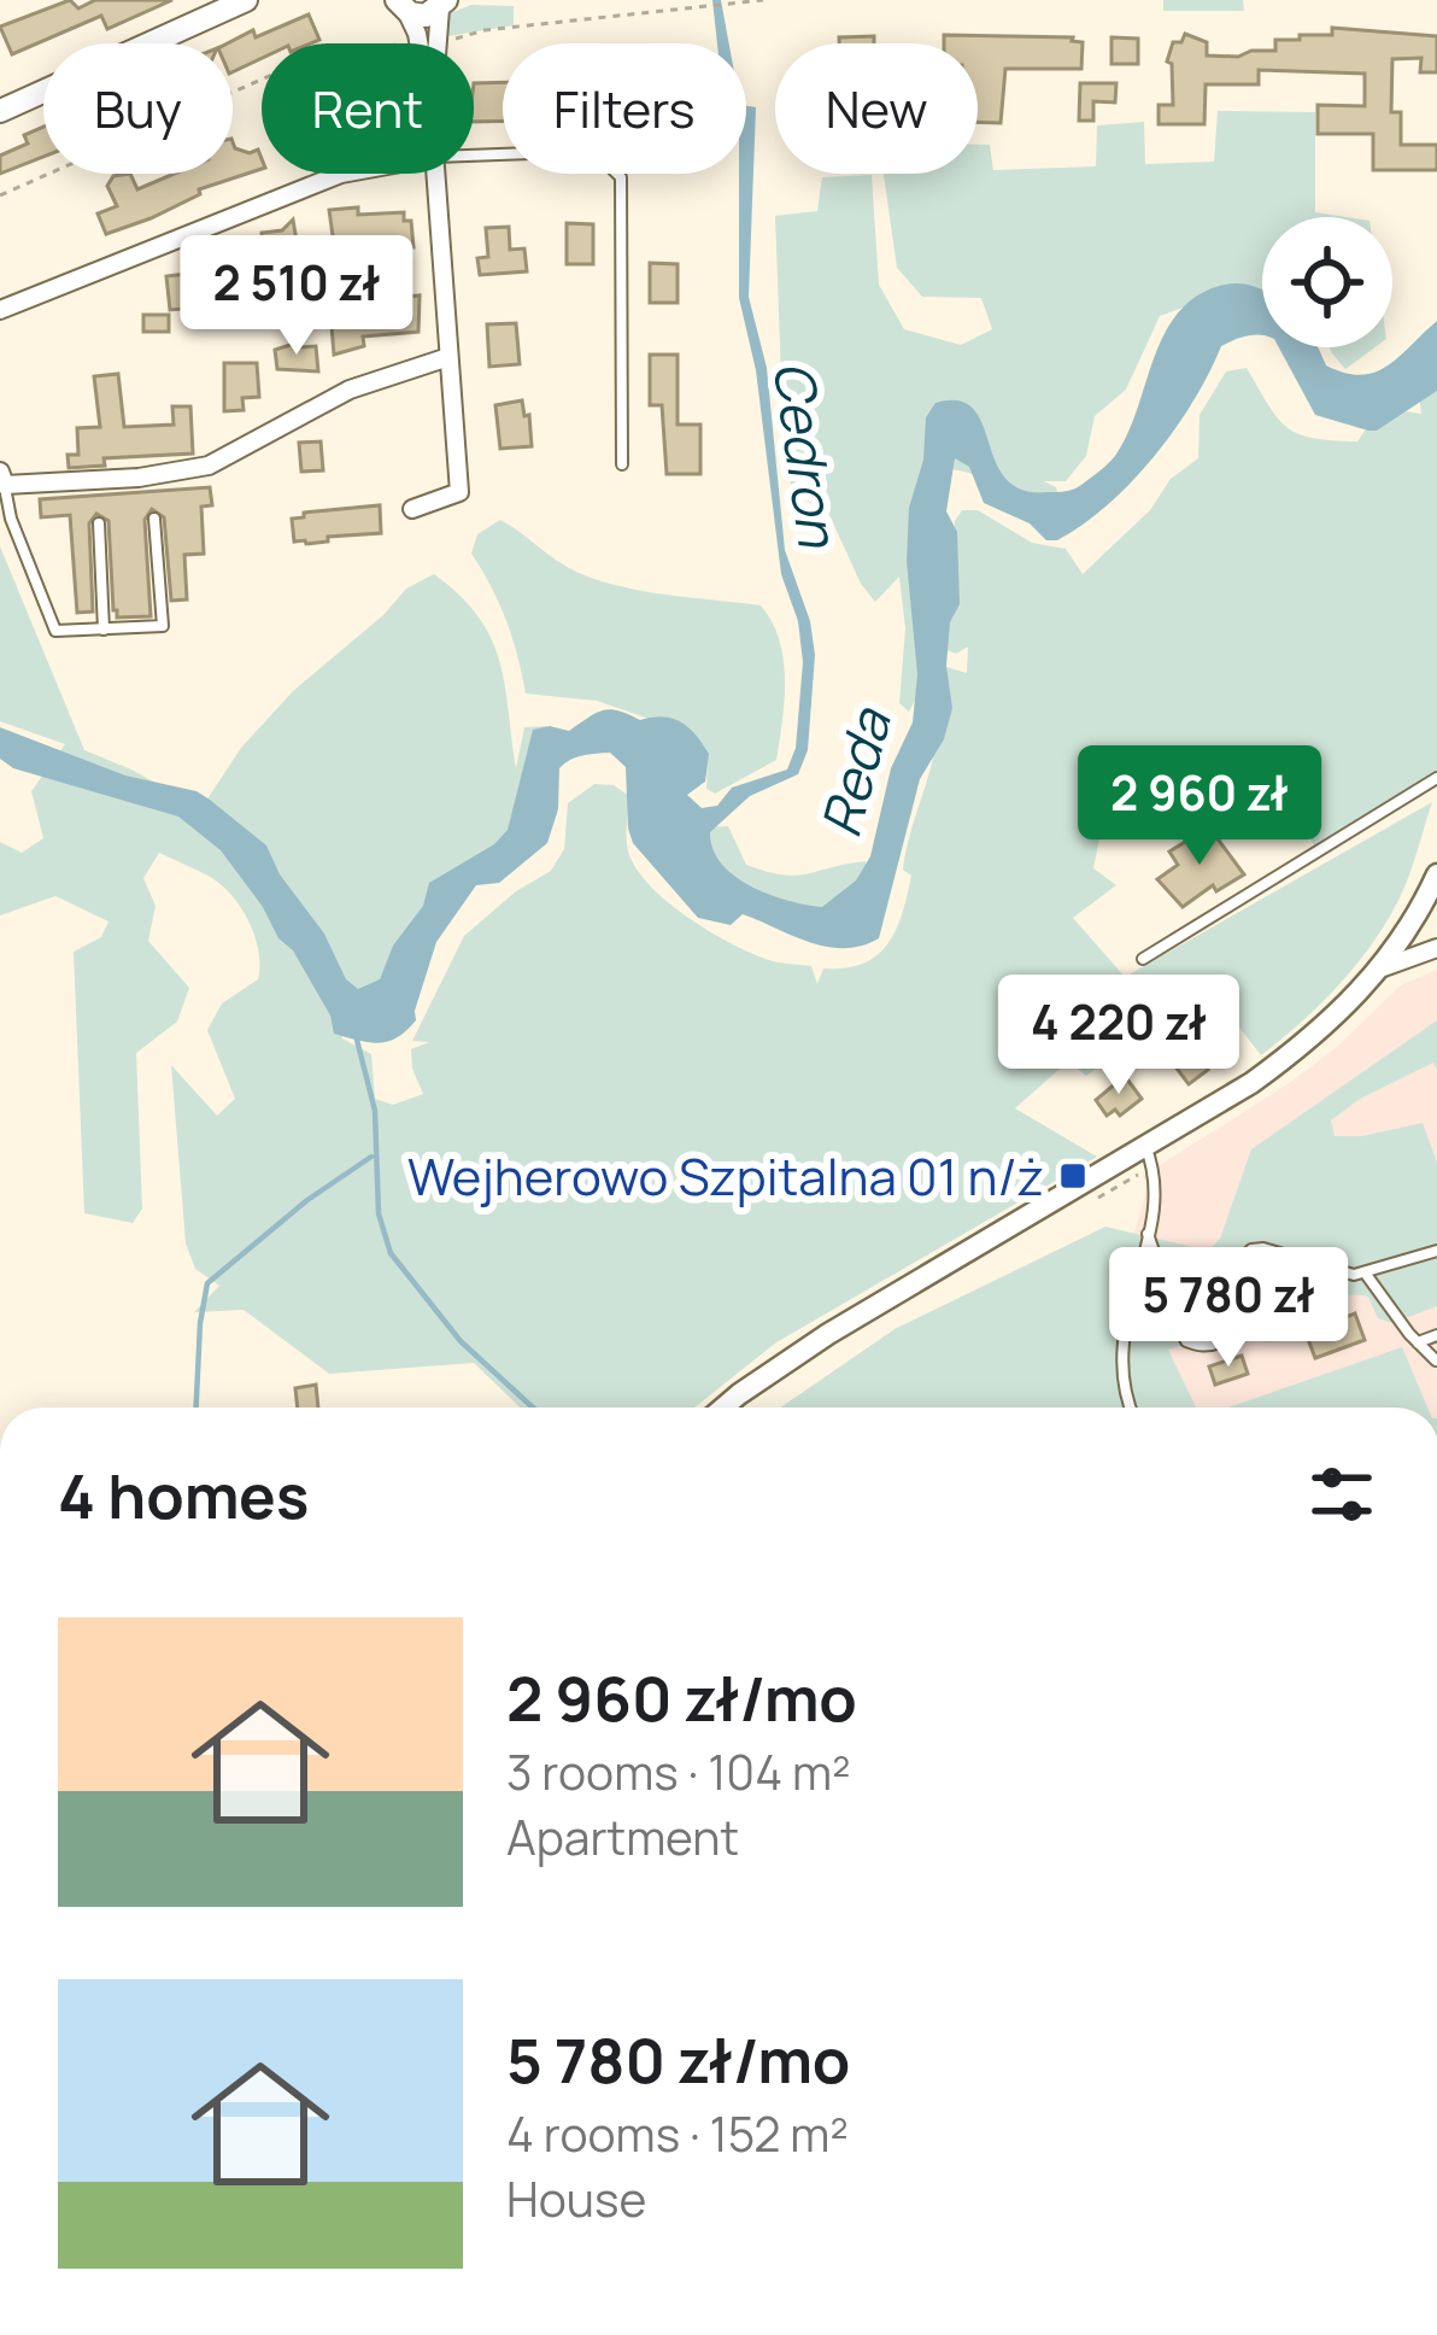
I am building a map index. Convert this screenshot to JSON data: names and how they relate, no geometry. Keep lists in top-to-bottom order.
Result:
{
  "water": ["Cedron", "Reda"],
  "places": {
    "transit": ["Wejherowo Szpitalna 01 n/ż"]
  },
  "page": {
    "chip": [
      "Buy",
      "Rent",
      "Filters",
      "New"
    ],
    "price": [
      "2 510 zł",
      "2 960 zł",
      "4 220 zł",
      "5 780 zł"
    ],
    "heading": "4 homes",
    "list": [
      {
        "name": "2 960 zł/mo",
        "note": "3 rooms · 104 m² · Apartment"
      },
      {
        "name": "5 780 zł/mo",
        "note": "4 rooms · 152 m² · House"
      }
    ]
  }
}
